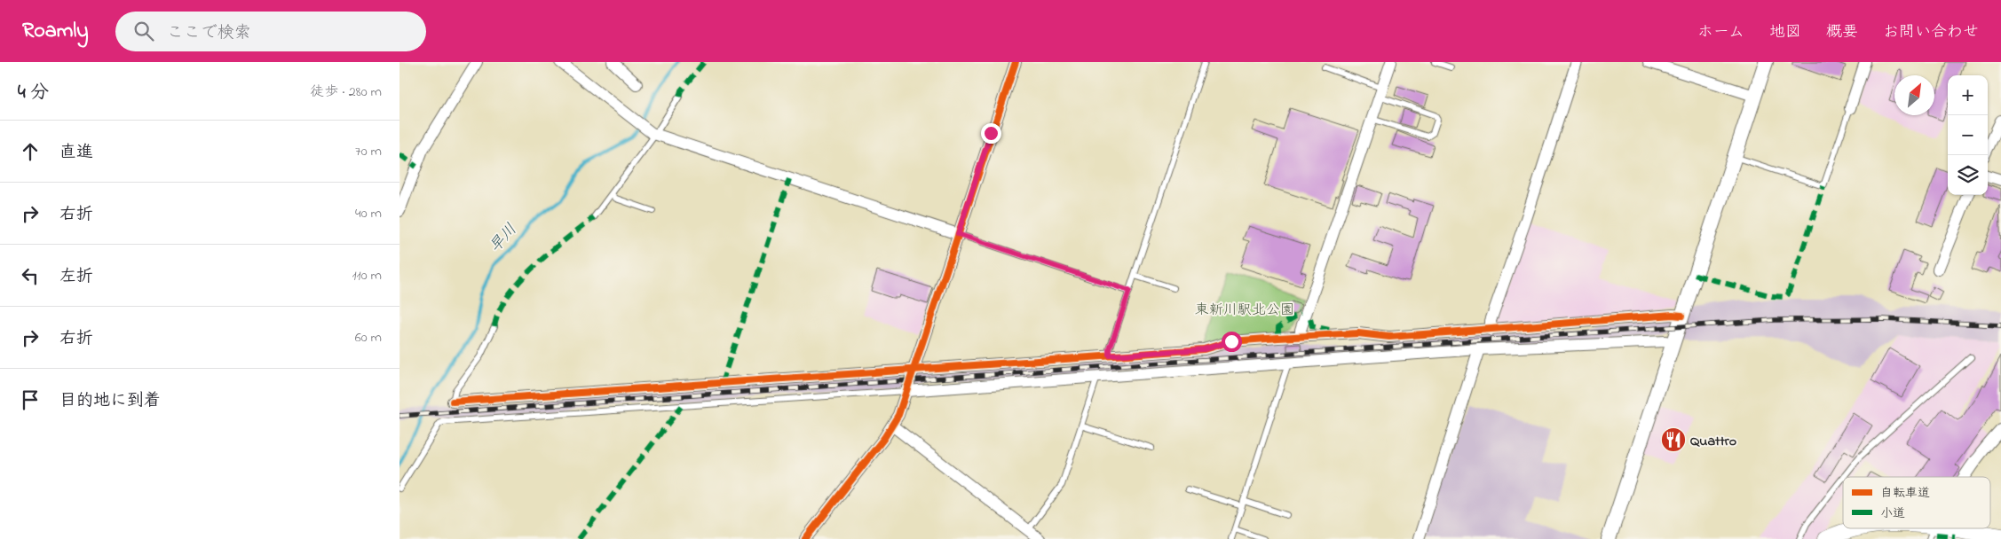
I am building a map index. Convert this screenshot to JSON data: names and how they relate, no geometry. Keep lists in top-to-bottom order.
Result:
{
  "water": ["早川"],
  "parks": ["東新川駅北公園"],
  "places": {
    "restaurant": ["Quattro"]
  },
  "legend": ["自転車道", "小道"],
  "north": "top right",
  "page": {
    "header": "Roamly",
    "search": "ここで検索",
    "nav": [
      "ホーム",
      "地図",
      "概要",
      "お問い合わせ"
    ],
    "heading": ["4 分", "徒歩 · 280 m"],
    "map_buttons": ["+", "−"],
    "list": [
      ["直進", "70 m"],
      ["右折", "40 m"],
      ["左折", "110 m"],
      ["右折", "60 m"],
      "目的地に到着"
    ]
  }
}
